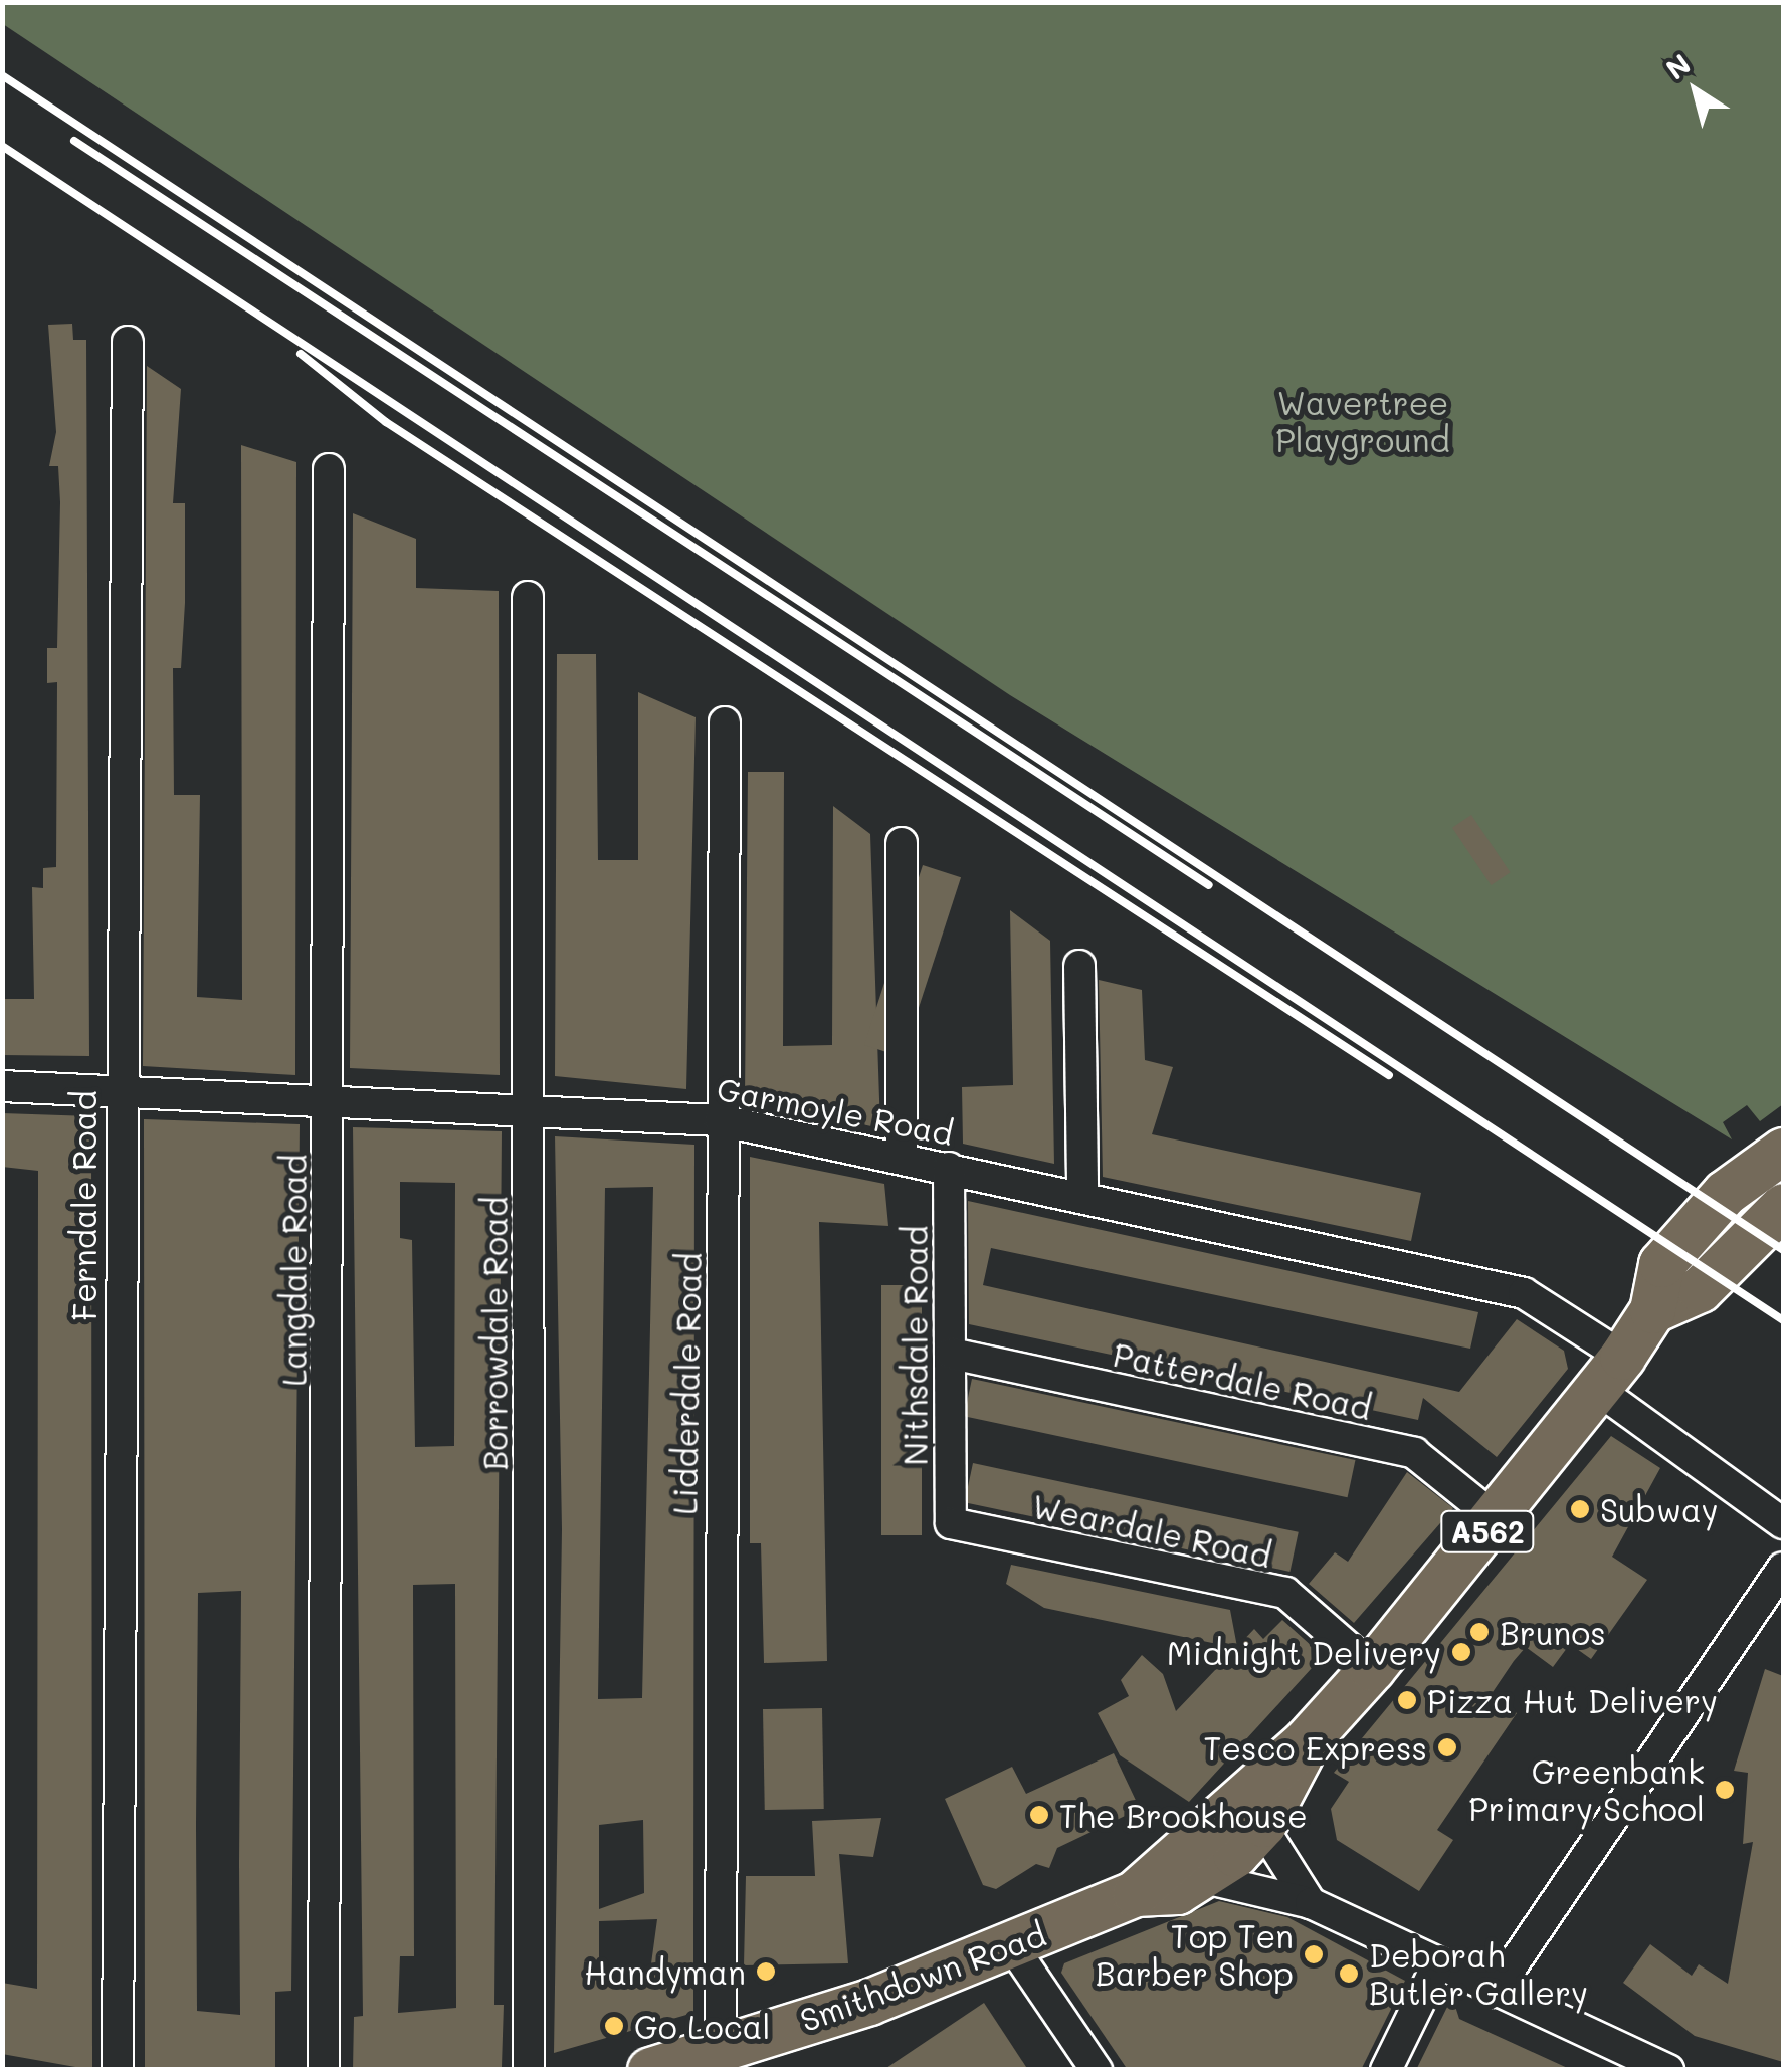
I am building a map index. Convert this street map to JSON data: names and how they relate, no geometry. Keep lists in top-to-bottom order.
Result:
{
  "streets": {
    "highway": ["A562", "Smithdown Road"],
    "street": [
      "Garmoyle Road",
      "Ferndale Road",
      "Langdale Road",
      "Borrowdale Road",
      "Nithsdale Road",
      "Patterdale Road",
      "Lidderdale Road",
      "Weardale Road"
    ]
  },
  "crossings": [
    ["Garmoyle Road", "Ferndale Road"],
    ["Garmoyle Road", "Langdale Road"],
    ["Garmoyle Road", "Borrowdale Road"],
    ["Garmoyle Road", "Nithsdale Road"],
    ["Garmoyle Road", "Lidderdale Road"],
    ["Garmoyle Road", "Smithdown Road"],
    ["Nithsdale Road", "Patterdale Road"],
    ["Nithsdale Road", "Weardale Road"],
    ["Patterdale Road", "Smithdown Road"],
    ["Lidderdale Road", "Smithdown Road"],
    ["Weardale Road", "Smithdown Road"]
  ],
  "parks": ["Wavertree Playground"],
  "places": [
    "Subway",
    "Brunos",
    "Midnight Delivery",
    "Pizza Hut Delivery",
    "Tesco Express",
    "Greenbank Primary School",
    "The Brookhouse",
    "Top Ten Barber Shop",
    "Handyman",
    "Deborah Butler Gallery",
    "Go Local"
  ],
  "north": "top left"
}
